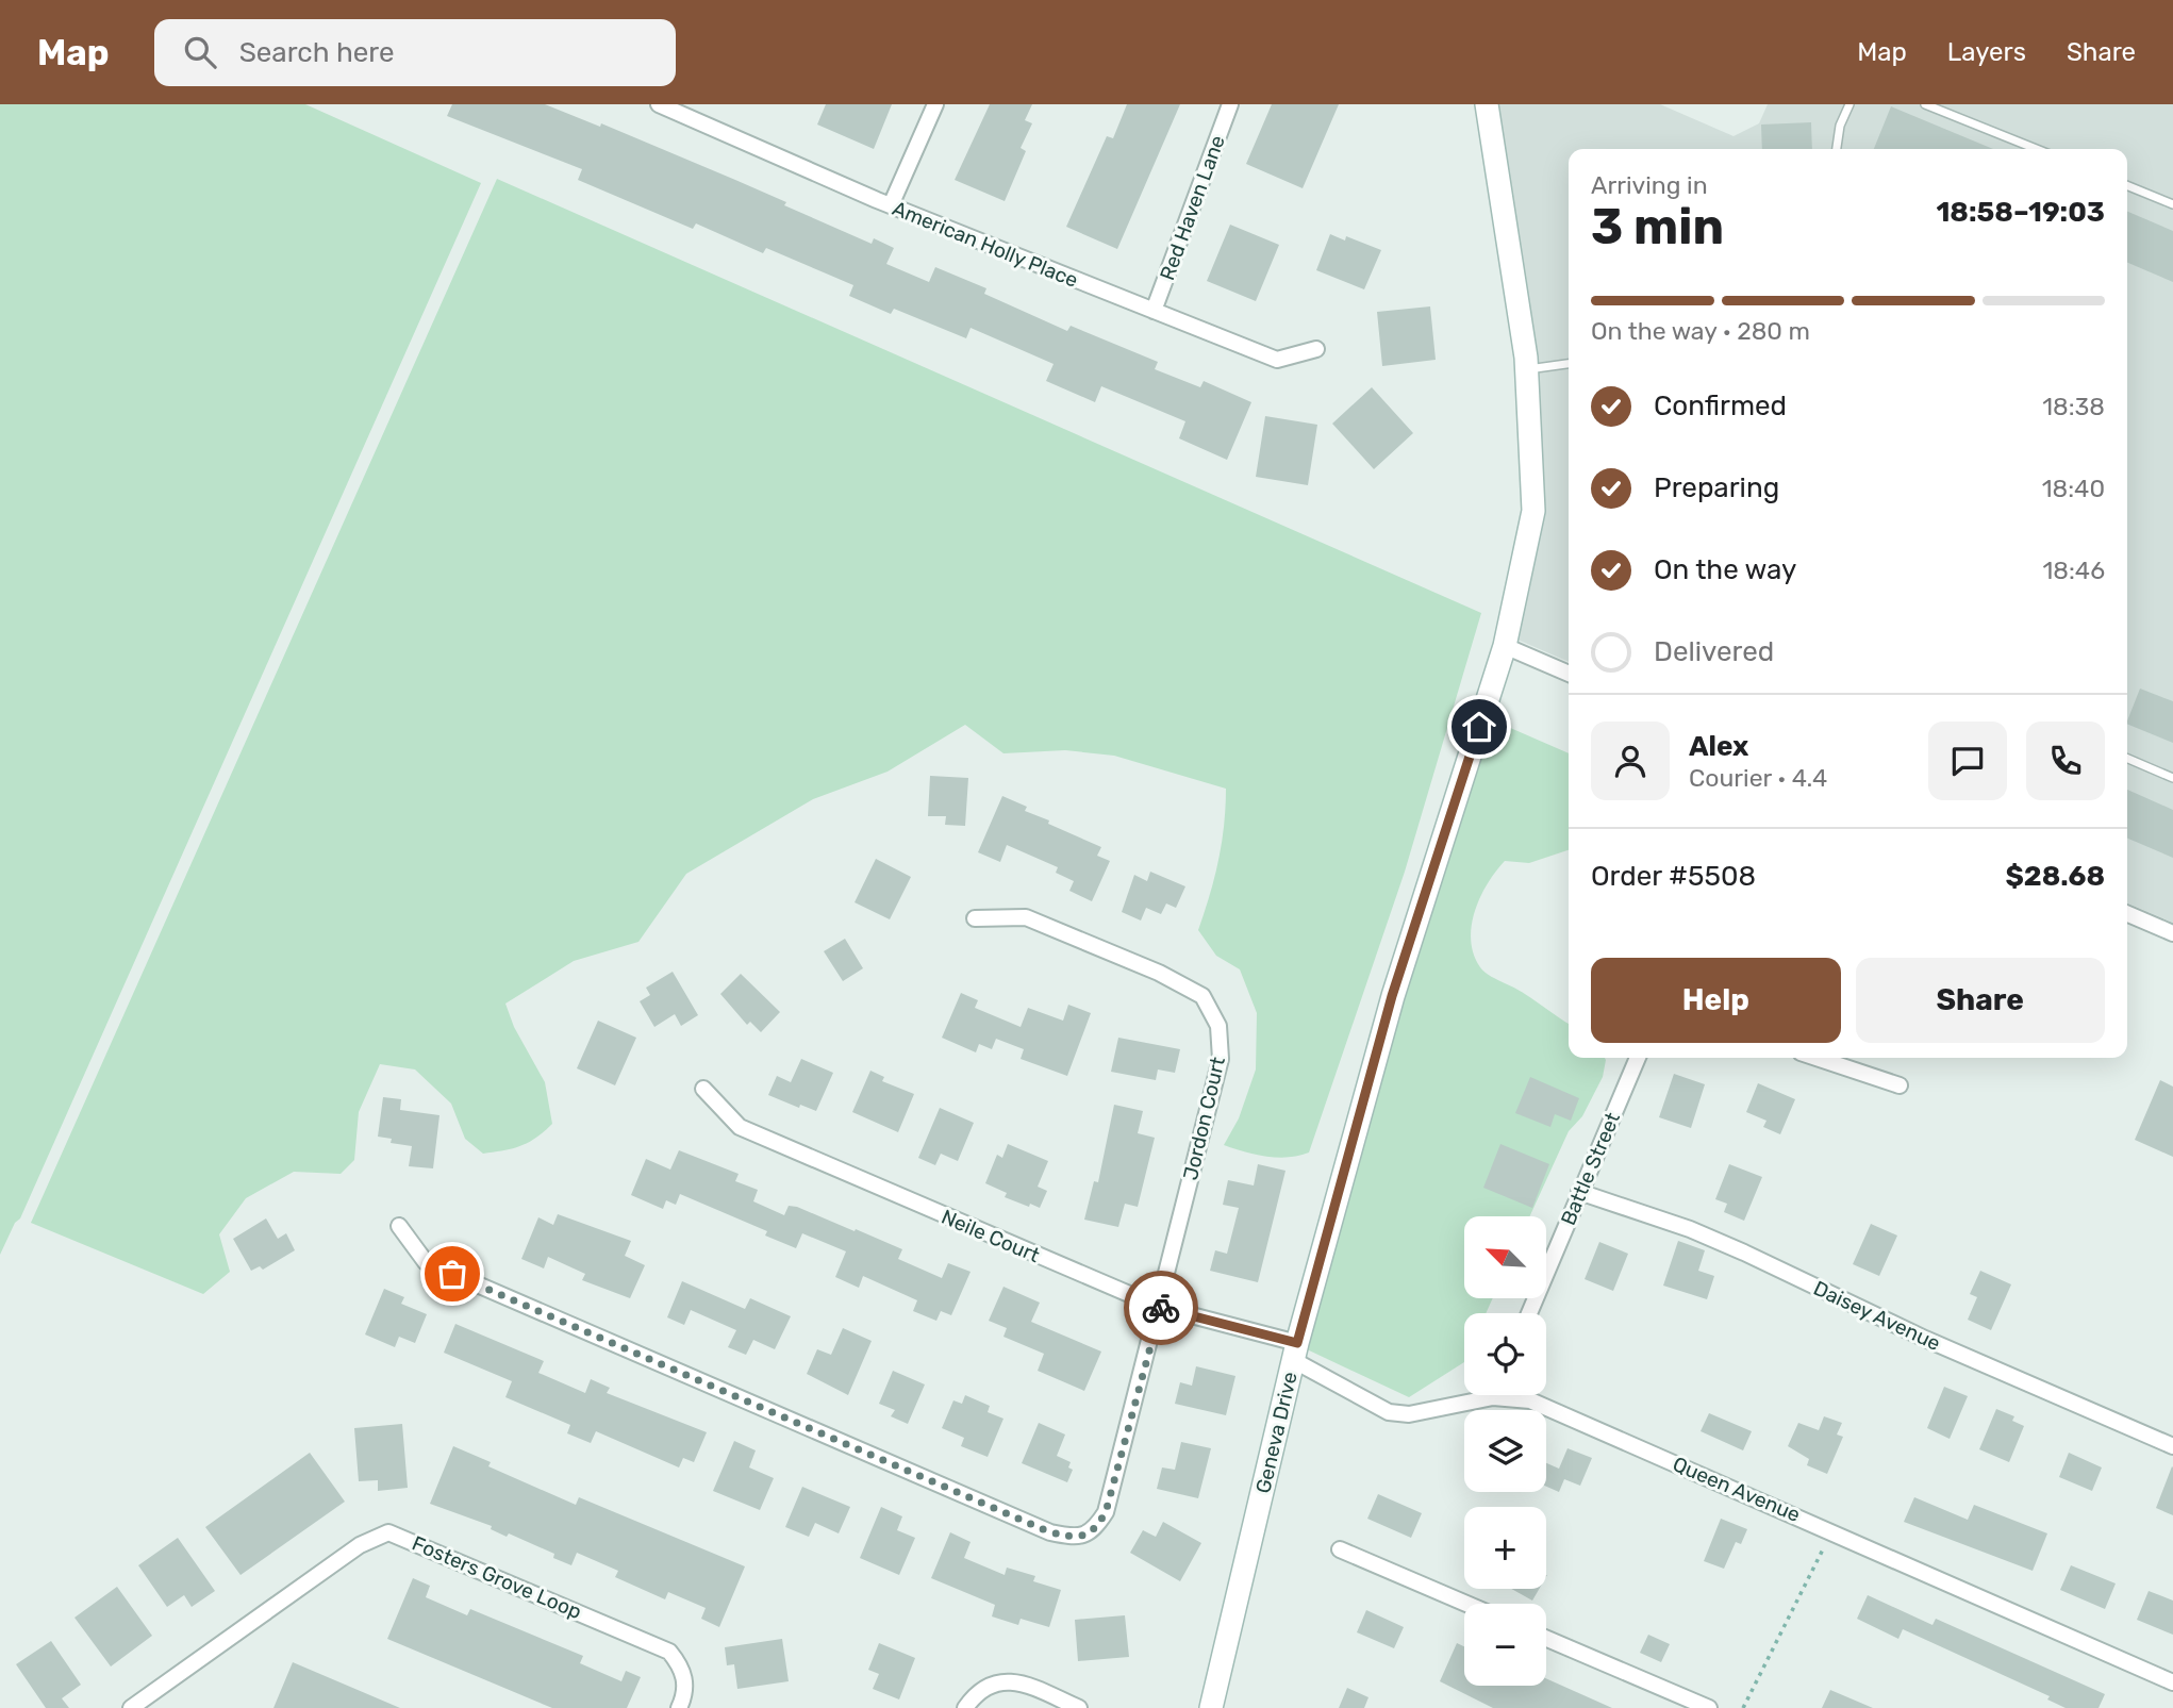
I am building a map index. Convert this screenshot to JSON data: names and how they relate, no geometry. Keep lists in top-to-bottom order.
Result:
{
  "streets": {
    "main road": ["Geneva Drive"],
    "street": [
      "Red Haven Lane",
      "American Holly Place",
      "Jordon Court",
      "Battle Street",
      "Neile Court",
      "Daisey Avenue",
      "Queen Avenue",
      "Fosters Grove Loop"
    ]
  },
  "crossings": [
    ["Red Haven Lane", "American Holly Place"],
    ["Jordon Court", "Neile Court"],
    ["Battle Street", "Daisey Avenue"],
    ["Neile Court", "Geneva Drive"],
    ["Neile Court", "Queen Avenue"],
    ["Geneva Drive", "Queen Avenue"]
  ],
  "north": "top left",
  "page": {
    "header": "Map",
    "search": "Search here",
    "nav": ["Map", "Layers", "Share"],
    "heading": ["3 min", "Arriving in", "18:58–19:03"],
    "panel": [
      "Alex",
      "Courier · 4.4",
      "Order #5508",
      "$28.68"
    ],
    "bar": "On the way · 280 m",
    "list": [
      ["Confirmed", "18:38"],
      ["Preparing", "18:40"],
      ["On the way", "18:46"],
      "Delivered"
    ],
    "buttons": ["Help", "Share"],
    "map_buttons": ["+", "−"]
  }
}
